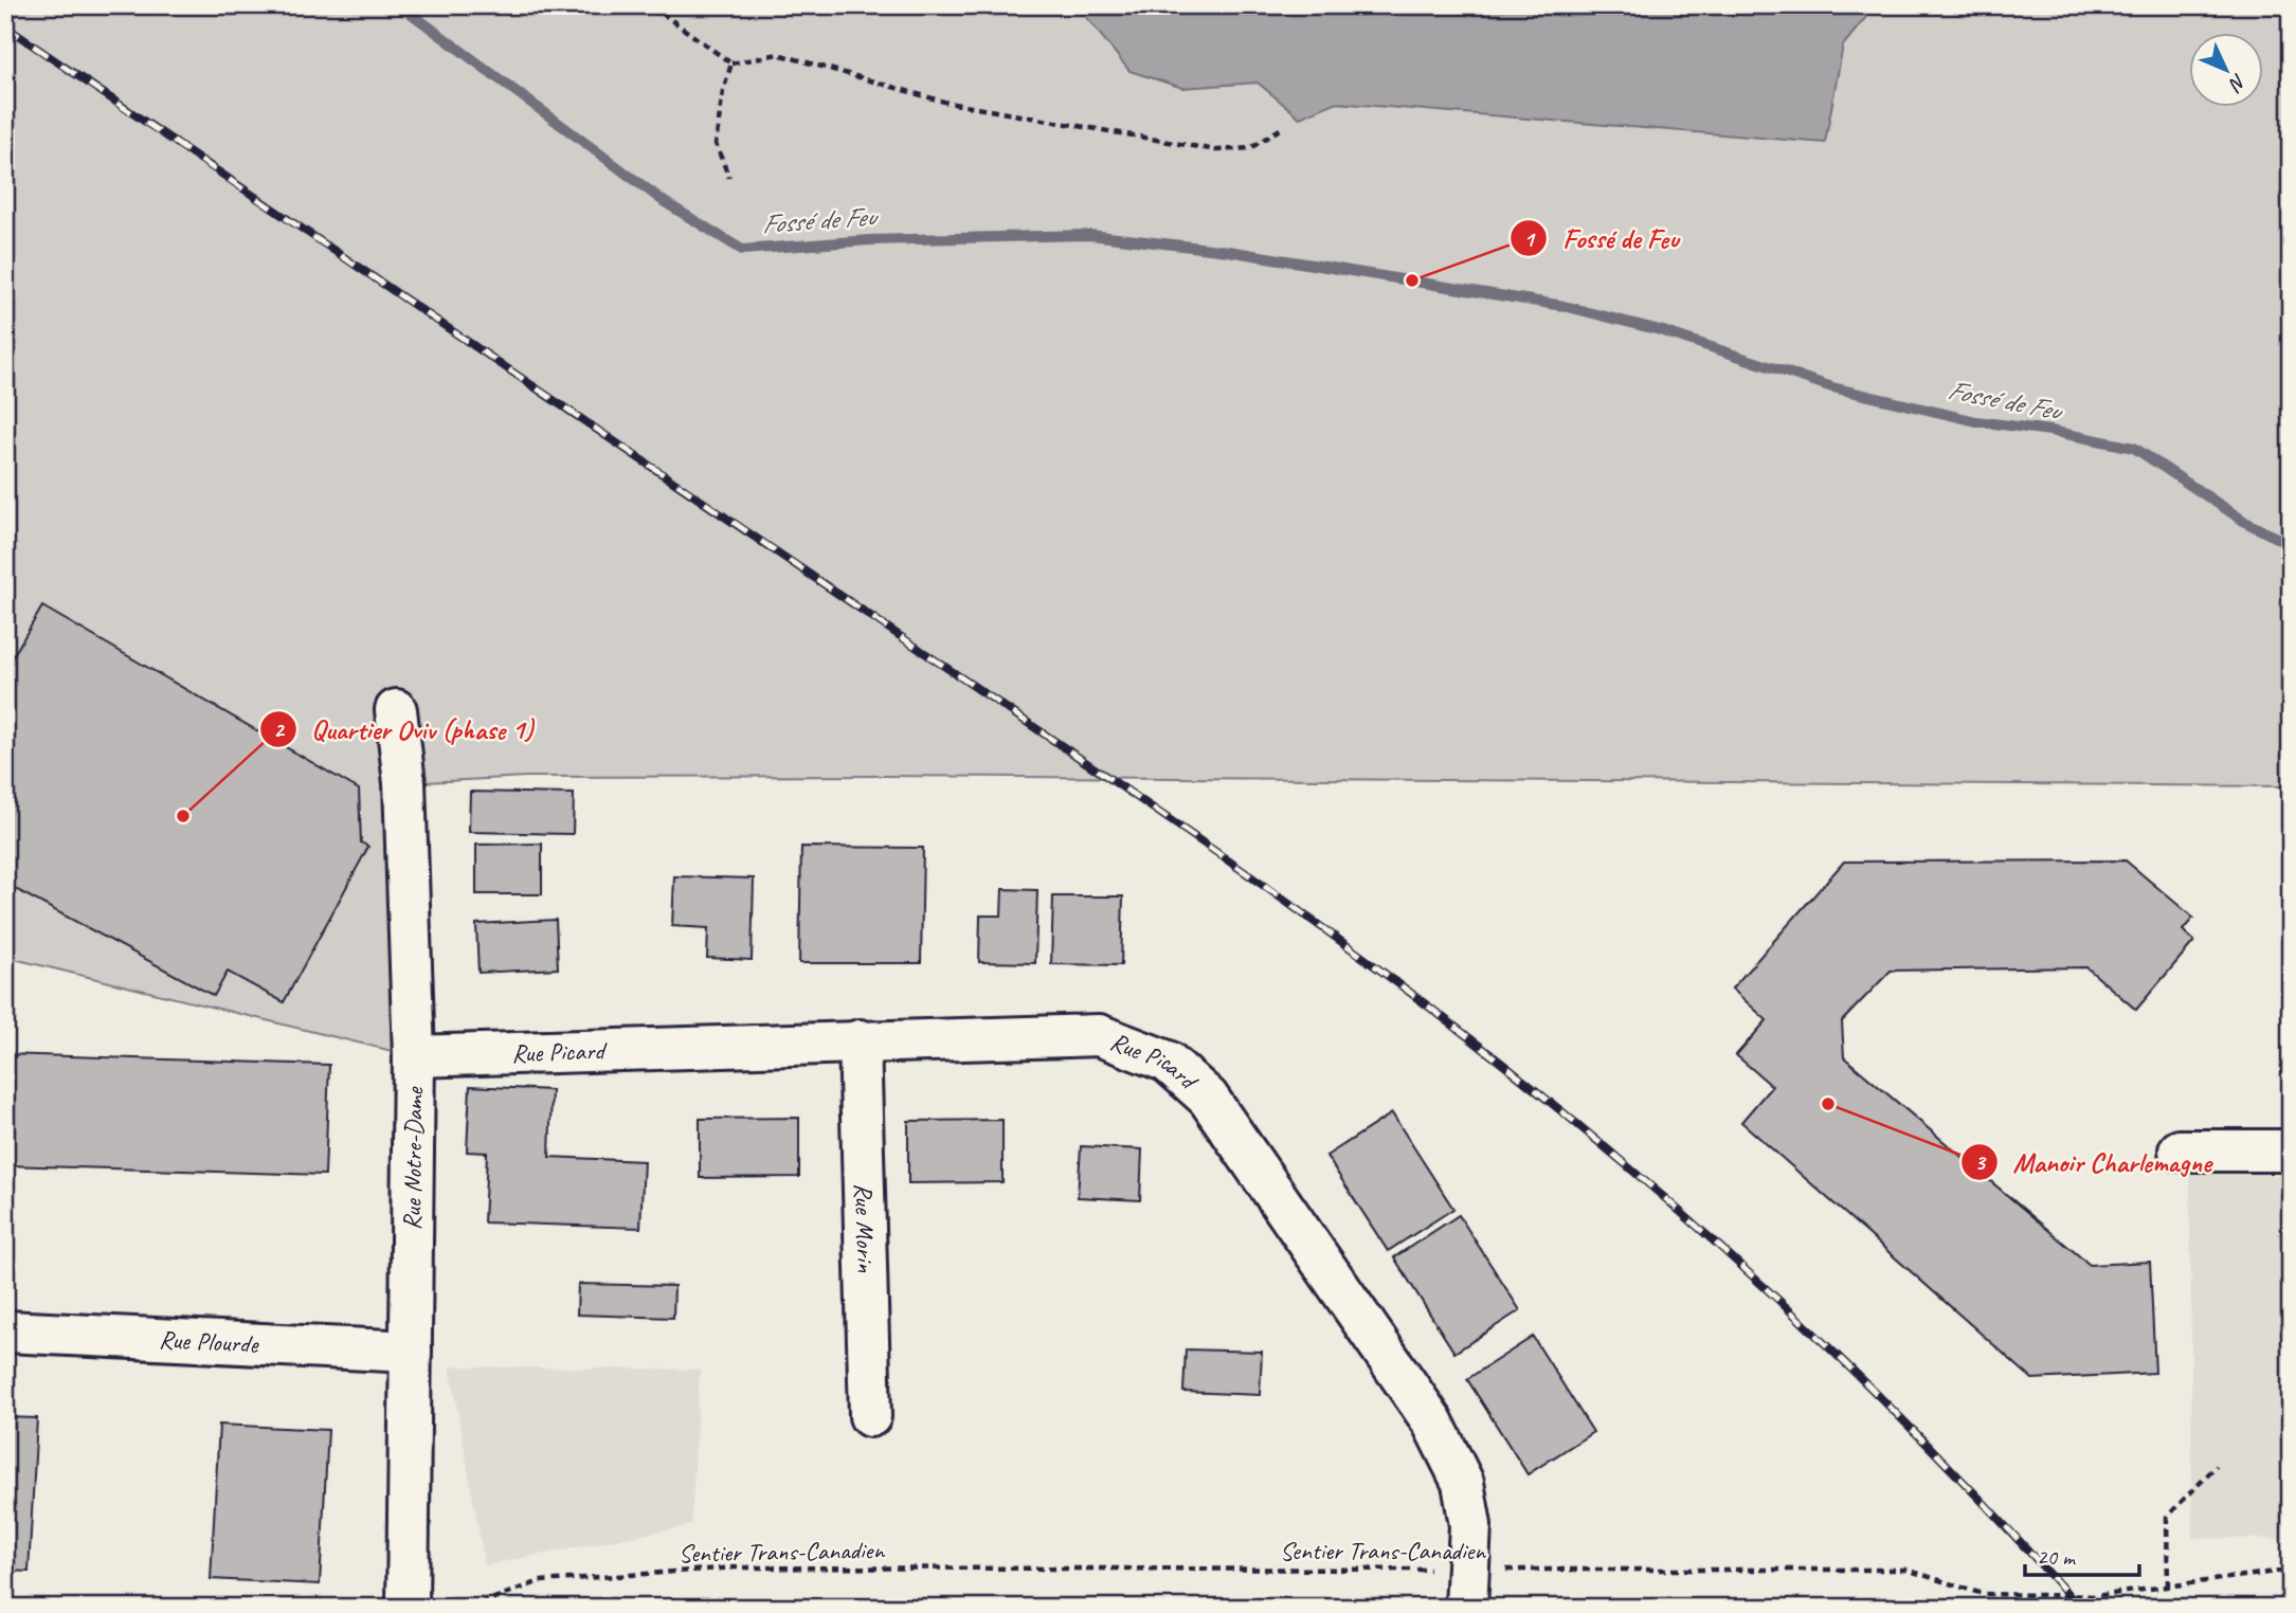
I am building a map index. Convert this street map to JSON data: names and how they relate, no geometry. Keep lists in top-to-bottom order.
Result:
{
  "streets": {
    "street": [
      "Rue Picard",
      "Rue Notre-Dame",
      "Rue Morin",
      "Rue Plourde"
    ],
    "path": ["Sentier Trans-Canadien"]
  },
  "crossings": [
    ["Rue Picard", "Rue Notre-Dame"],
    ["Rue Picard", "Rue Morin"],
    ["Rue Picard", "Sentier Trans-Canadien"],
    ["Rue Notre-Dame", "Rue Plourde"]
  ],
  "water": ["Fossé de Feu"],
  "places": ["Fossé de Feu", "Quartier Oviv (phase 1)", "Manoir Charlemagne"],
  "scale_bar": "20 m",
  "north": "bottom right"
}
